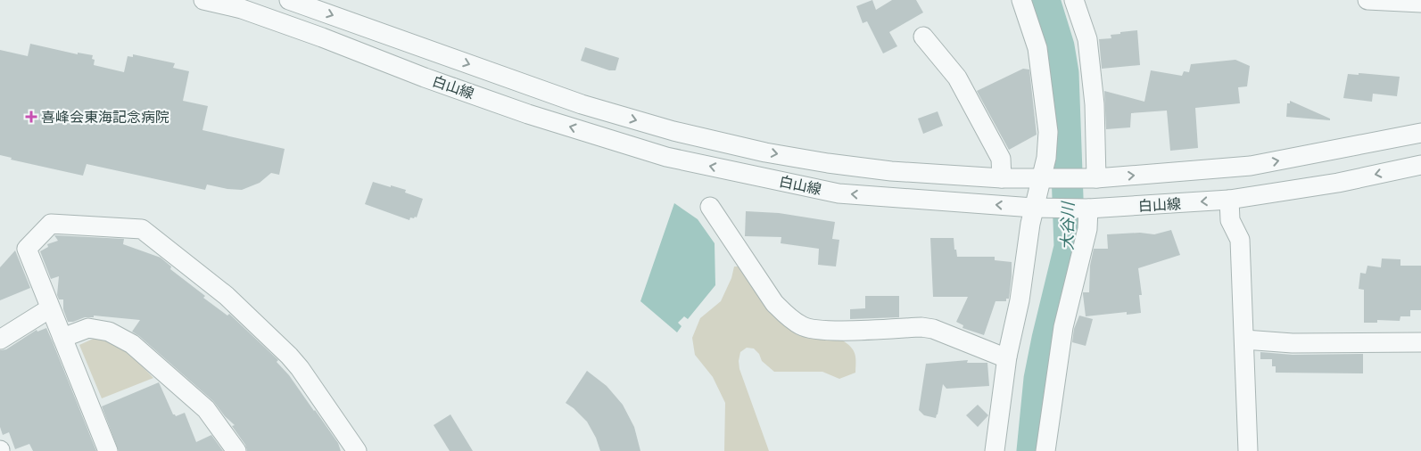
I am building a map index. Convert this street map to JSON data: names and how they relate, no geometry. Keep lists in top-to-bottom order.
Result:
{
  "streets": {
    "street": ["白山線"]
  },
  "water": ["大谷川"],
  "places": {
    "health": ["喜峰会東海記念病院"]
  }
}
